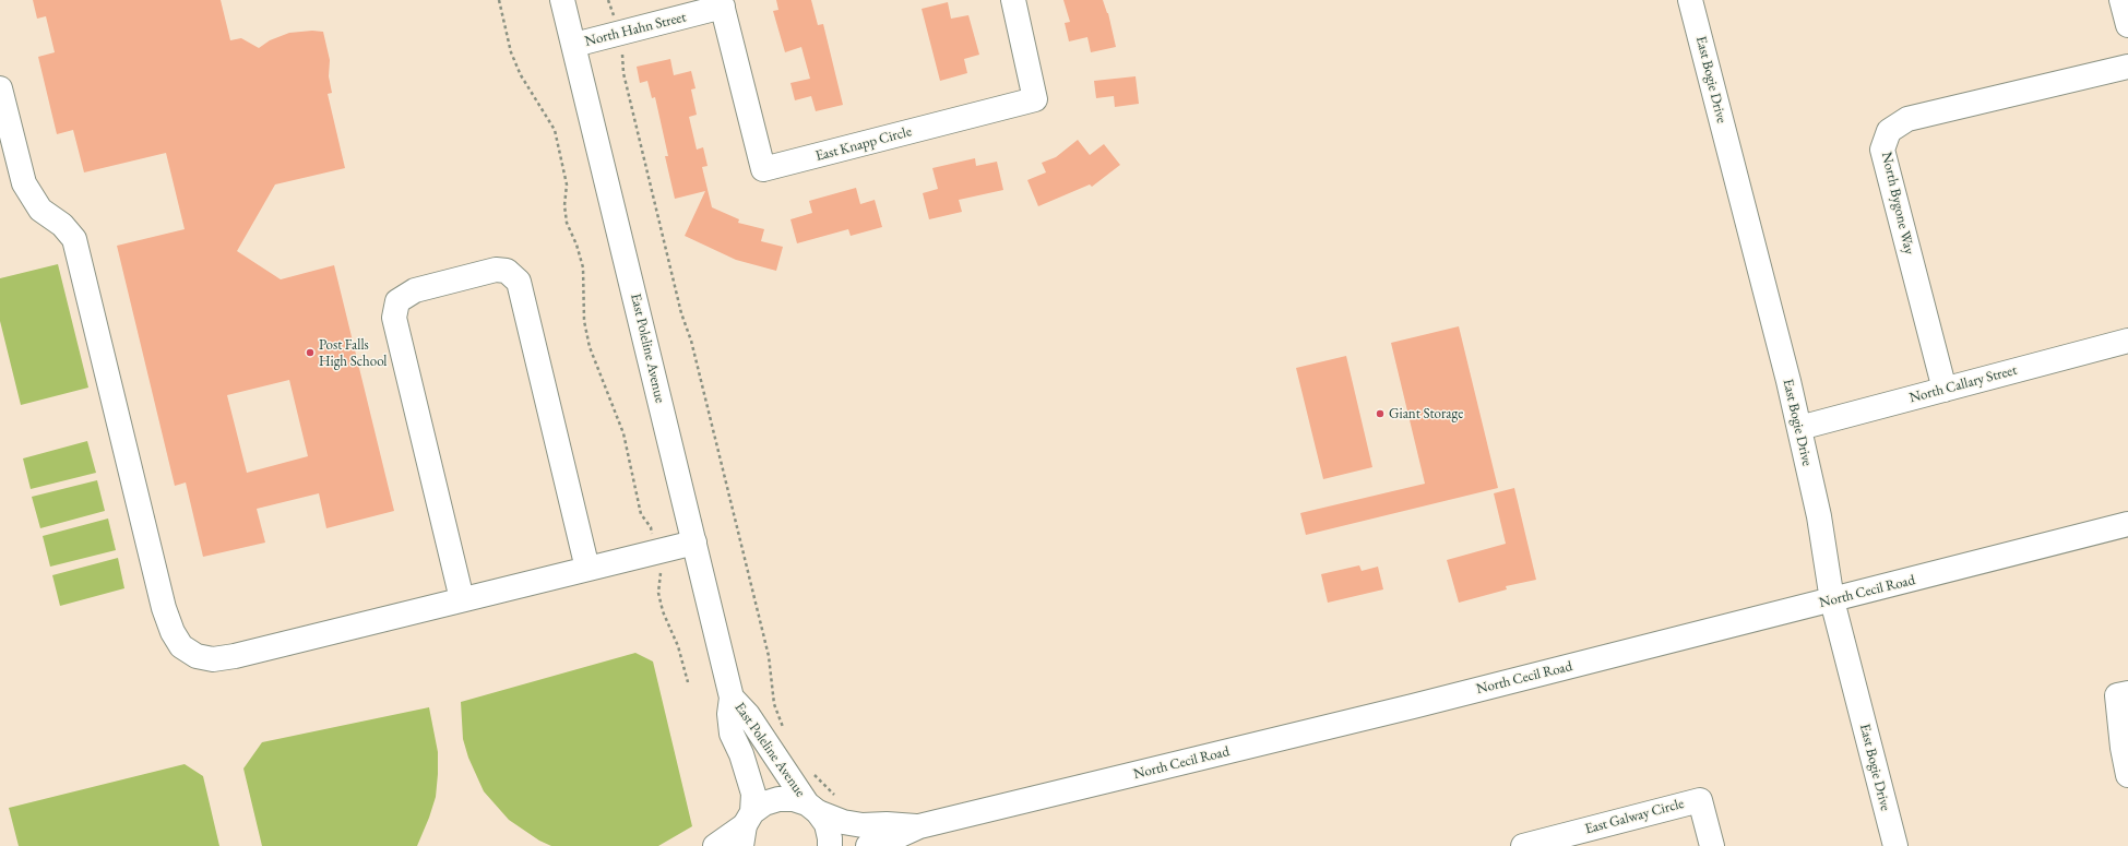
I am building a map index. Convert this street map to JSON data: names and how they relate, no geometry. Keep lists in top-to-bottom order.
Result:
{
  "streets": {
    "street": [
      "North Hahn Street",
      "East Bogie Drive",
      "East Knapp Circle",
      "North Bygone Way",
      "East Poleline Avenue",
      "North Callary Street",
      "North Cecil Road",
      "East Galway Circle"
    ]
  },
  "crossings": [
    ["North Hahn Street", "East Knapp Circle"],
    ["North Hahn Street", "East Poleline Avenue"],
    ["East Bogie Drive", "North Callary Street"],
    ["East Bogie Drive", "North Cecil Road"],
    ["North Bygone Way", "North Callary Street"],
    ["East Poleline Avenue", "North Cecil Road"]
  ],
  "places": ["Post Falls High School", "Giant Storage"]
}
